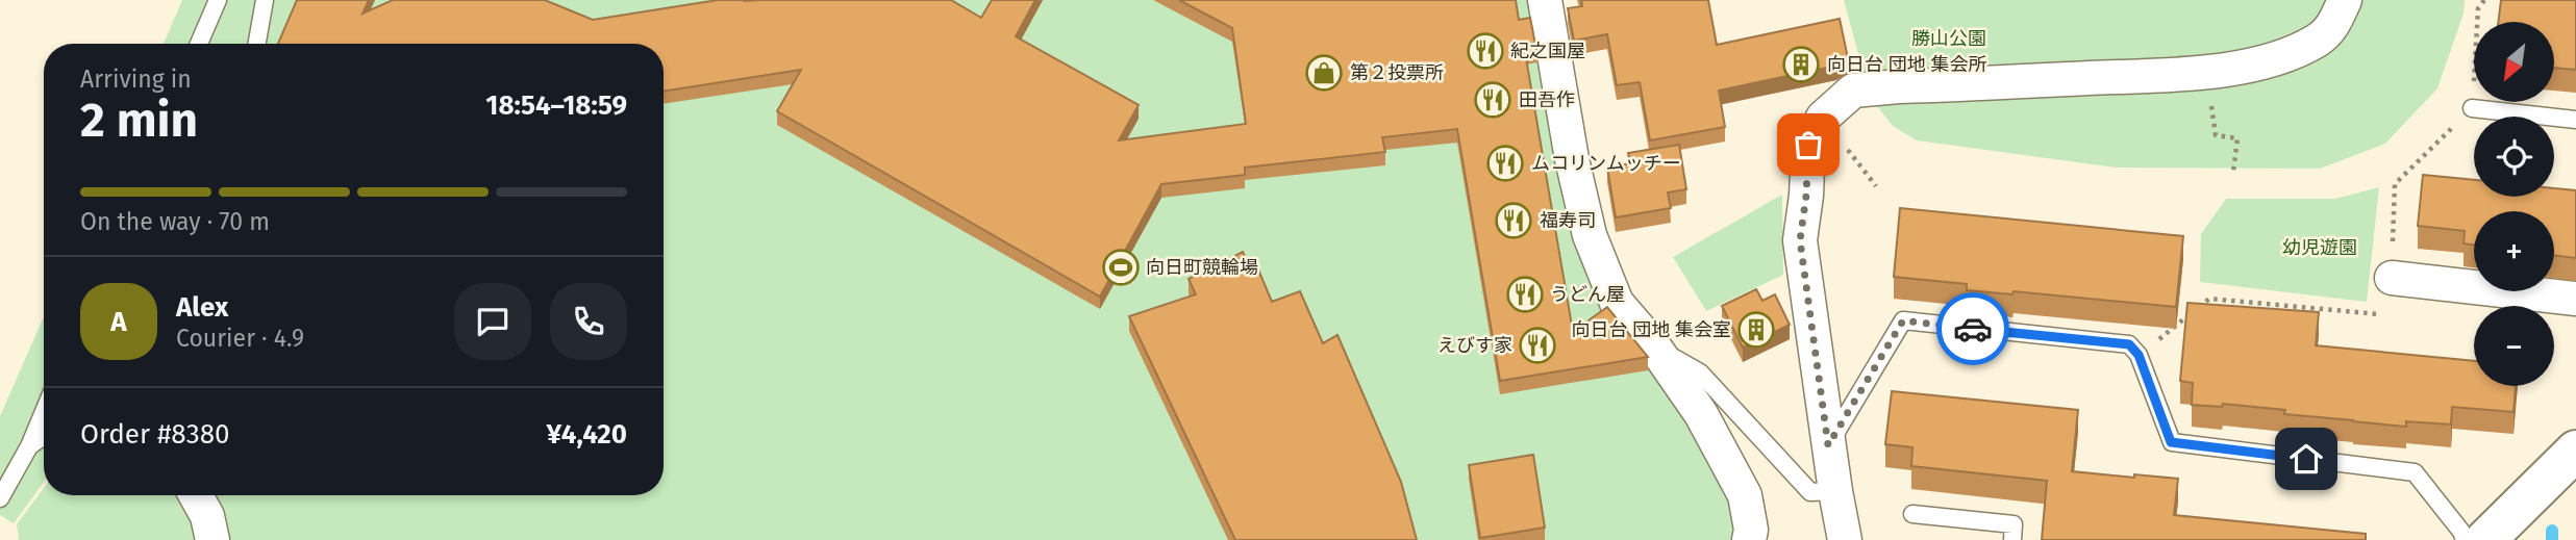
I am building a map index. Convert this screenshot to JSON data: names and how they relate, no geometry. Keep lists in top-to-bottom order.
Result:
{
  "parks": ["勝山公園", "幼児遊園"],
  "places": {
    "restaurant": [
      "紀之国屋",
      "田吾作",
      "ムコリンムッチー",
      "福寿司",
      "うどん屋",
      "えびす家"
    ],
    "building": ["向日台 団地 集会所", "向日台 団地 集会室"],
    "shop": ["第２投票所"],
    "sports": ["向日町競輪場"]
  },
  "north": "bottom left",
  "page": {
    "map_buttons": ["+", "−"],
    "heading": ["2 min", "Arriving in", "18:54–18:59"],
    "panel": [
      "Alex",
      "Courier · 4.9",
      "Order #8380",
      "¥4,420"
    ],
    "bar": "On the way · 70 m",
    "round": "A"
  }
}
